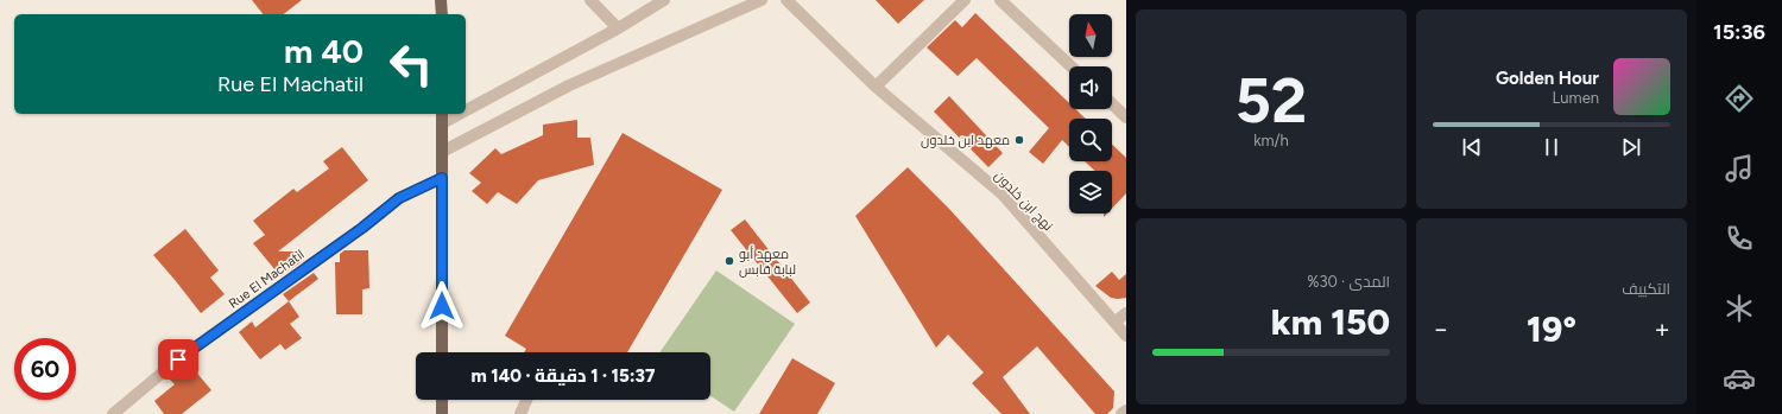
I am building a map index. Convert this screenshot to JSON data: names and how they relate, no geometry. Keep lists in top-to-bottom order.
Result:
{
  "streets": {
    "street": ["نهج ابن خلدون", "Rue El Machatil"]
  },
  "places": ["معهد ابن خلدون", "معهد أبو لبابة قابس"],
  "north": "top",
  "page": {
    "tabs": "15:36",
    "tile": [
      ["52", "km/h"],
      "التكييف",
      ["المدى · 30%", "150 km"]
    ],
    "turn": ["40 m", "Rue El Machatil"],
    "song": ["Golden Hour", "Lumen"],
    "heat": ["−", "19°", "+"],
    "limit": "60",
    "trip": "15:37 · 1 دقيقة · 140 m"
  }
}
